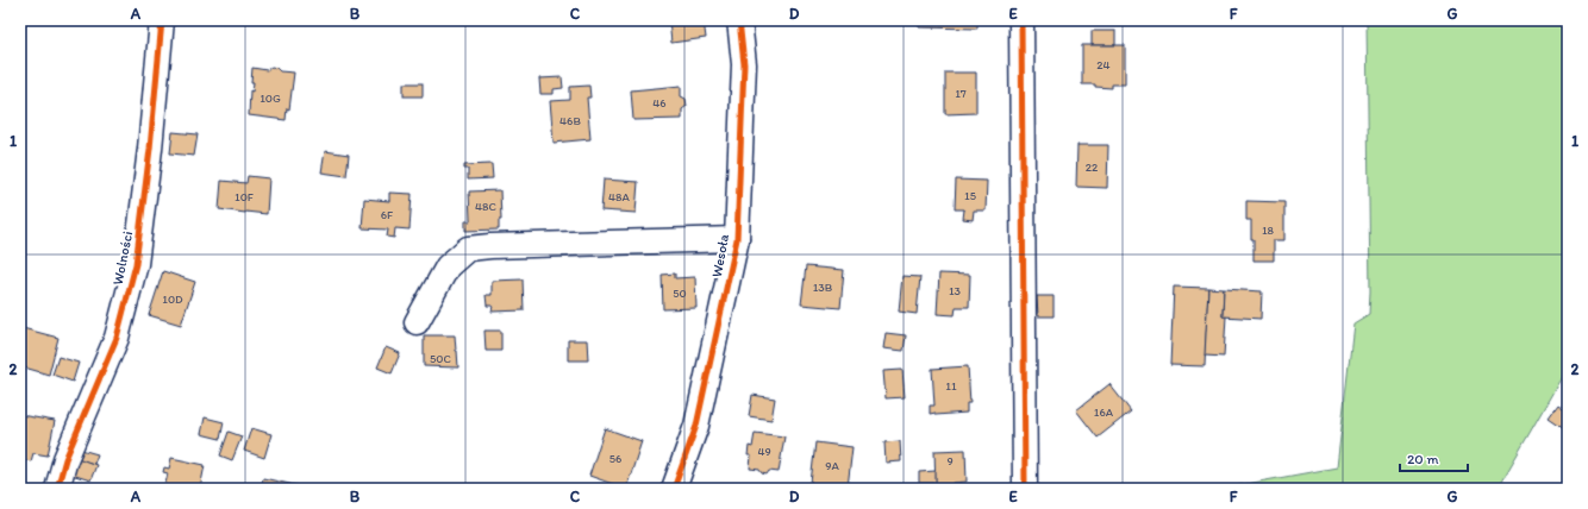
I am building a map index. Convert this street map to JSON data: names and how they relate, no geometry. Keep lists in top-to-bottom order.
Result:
{
  "streets": {
    "street": ["Wesoła", "Wolności"]
  },
  "house_numbers": [
    "24",
    "17",
    "10G",
    "46",
    "46B",
    "22",
    "15",
    "10F",
    "48A",
    "48C",
    "6F",
    "18",
    "13B",
    "13",
    "50",
    "10D",
    "50C",
    "11",
    "16A",
    "49",
    "56",
    "9",
    "9A"
  ],
  "scale_bar": "20 m",
  "grid": {
    "columns": [
      "A",
      "B",
      "C",
      "D",
      "E",
      "F",
      "G"
    ],
    "rows": ["1", "2"]
  }
}
